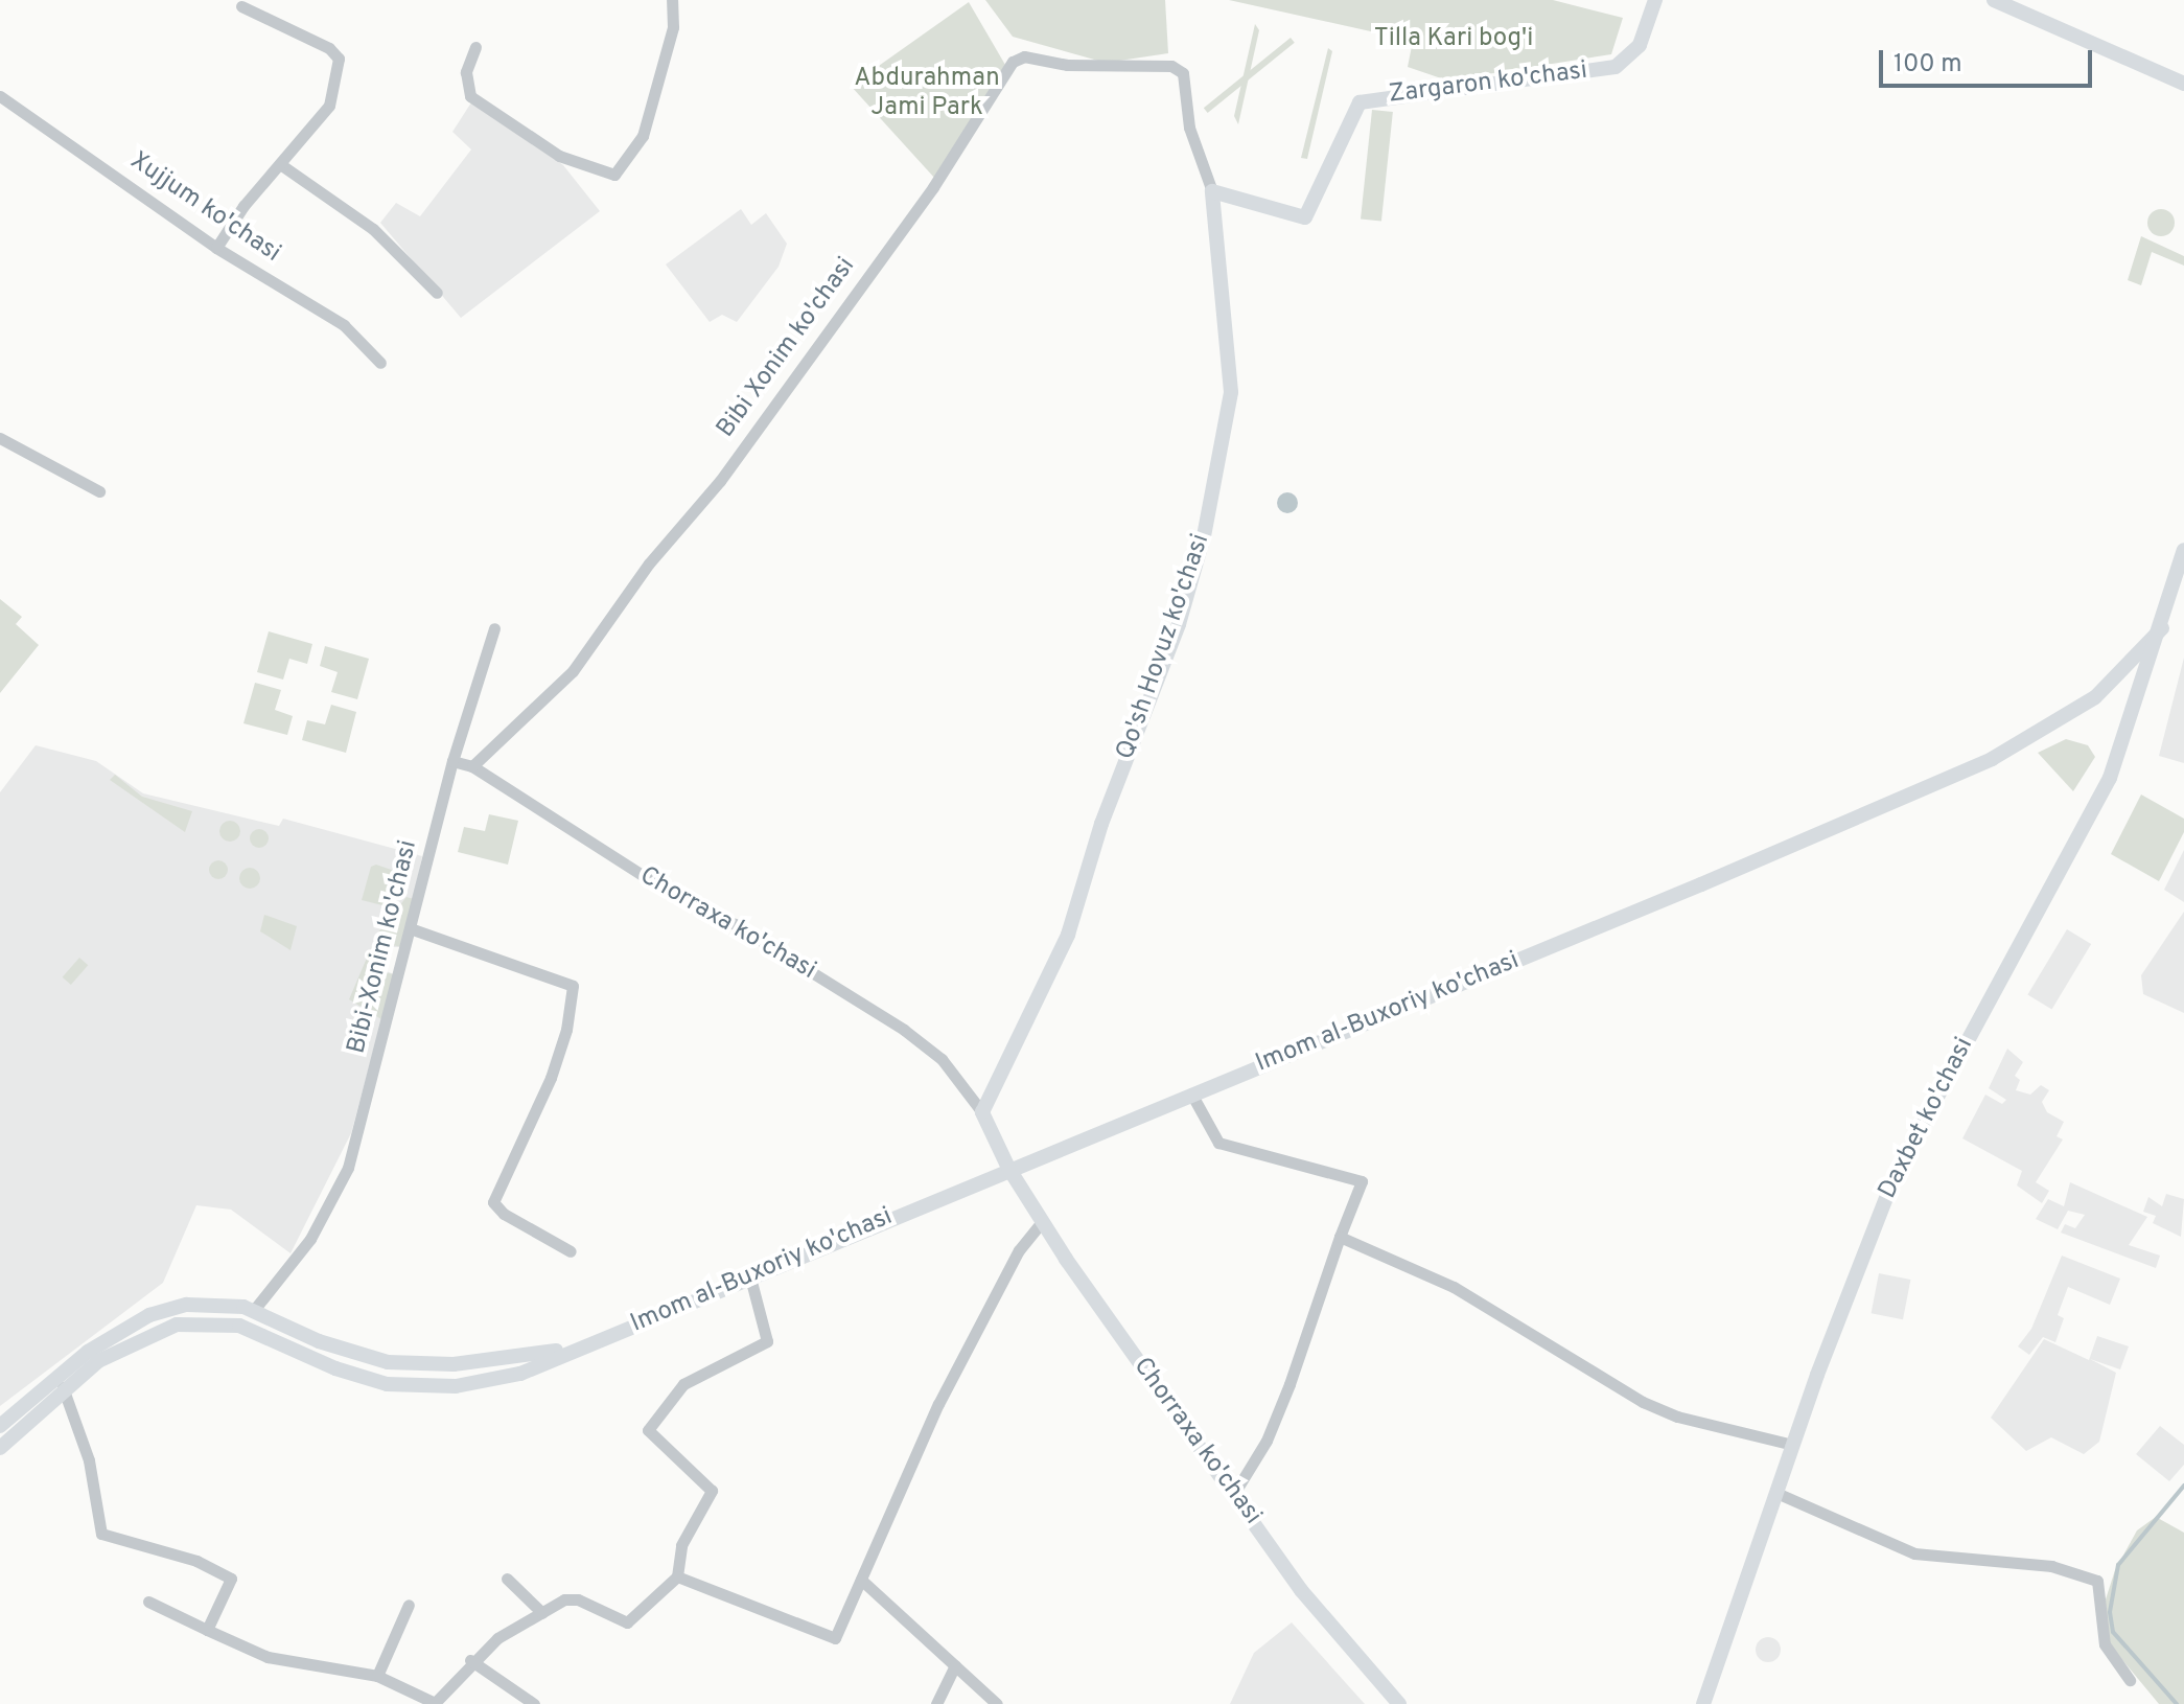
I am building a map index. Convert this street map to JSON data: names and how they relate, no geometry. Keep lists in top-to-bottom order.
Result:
{
  "streets": {
    "main road": [
      "Zargaron ko'chasi",
      "Qo'sh Hovuz ko'chasi",
      "Chorraxa ko'chasi",
      "Imom al-Buxoriy ko'chasi",
      "Daxbet ko'chasi"
    ],
    "street": ["Xujjum ko'chasi", "Bibi Xonim ko'chasi", "Bibi-Xonim ko'chasi"]
  },
  "crossings": [
    ["Zargaron ko'chasi", "Qo'sh Hovuz ko'chasi"],
    ["Bibi Xonim ko'chasi", "Qo'sh Hovuz ko'chasi"],
    ["Bibi Xonim ko'chasi", "Chorraxa ko'chasi"],
    ["Qo'sh Hovuz ko'chasi", "Chorraxa ko'chasi"],
    ["Chorraxa ko'chasi", "Bibi-Xonim ko'chasi"],
    ["Chorraxa ko'chasi", "Imom al-Buxoriy ko'chasi"],
    ["Imom al-Buxoriy ko'chasi", "Daxbet ko'chasi"]
  ],
  "parks": ["Tilla Kari bog'i", "Abdurahman Jami Park"],
  "scale_bar": "100 m"
}
